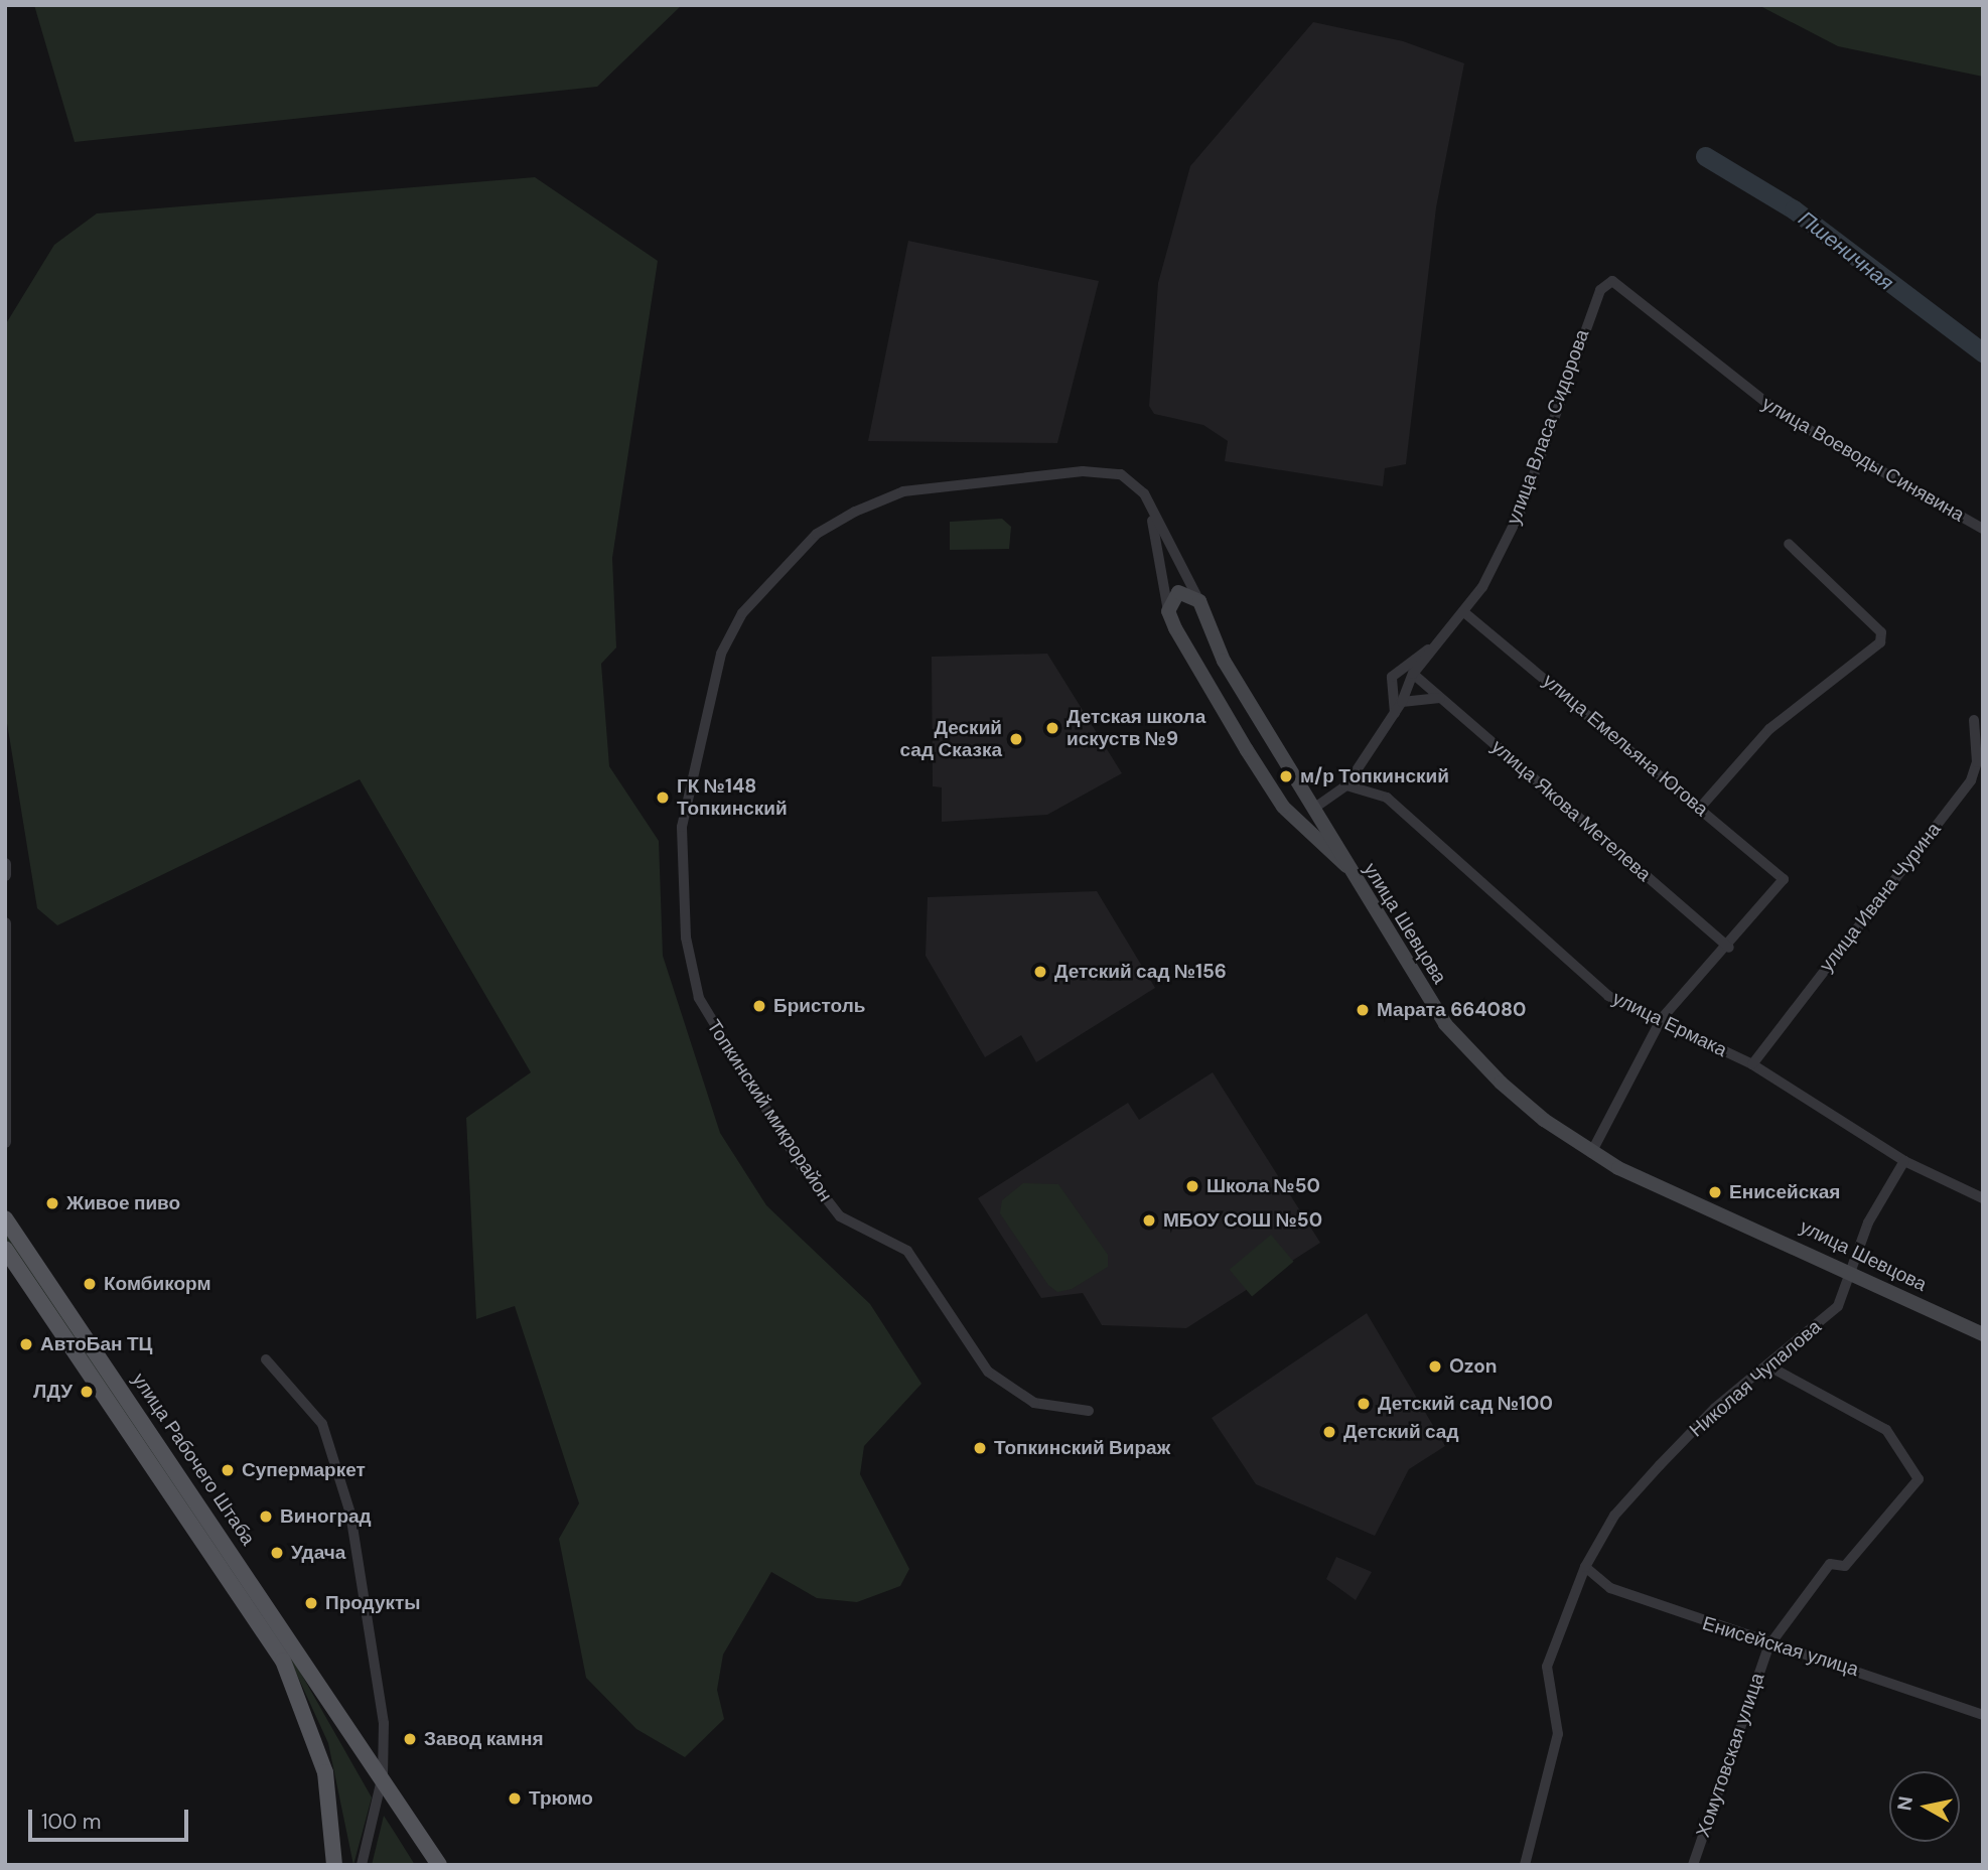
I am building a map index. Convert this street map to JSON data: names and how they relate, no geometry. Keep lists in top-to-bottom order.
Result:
{
  "streets": {
    "main road": ["улица Шевцова", "улица Рабочего Штаба"],
    "street": [
      "улица Власа Сидорова",
      "улица Воеводы Синявина",
      "улица Емельяна Югова",
      "улица Якова Метелева",
      "улица Ивана Чурина",
      "улица Ермака",
      "Топкинский микрорайон",
      "Николая Чупалова",
      "Енисейская улица",
      "Хомутовская улица"
    ]
  },
  "crossings": [
    ["улица Власа Сидорова", "улица Воеводы Синявина"],
    ["улица Власа Сидорова", "улица Емельяна Югова"],
    ["улица Власа Сидорова", "улица Якова Метелева"],
    ["улица Власа Сидорова", "улица Ермака"],
    ["улица Емельяна Югова", "улица Якова Метелева"],
    ["улица Ивана Чурина", "улица Ермака"],
    ["улица Шевцова", "Топкинский микрорайон"],
    ["улица Шевцова", "Николая Чупалова"],
    ["улица Ермака", "Николая Чупалова"],
    ["Николая Чупалова", "Енисейская улица"],
    ["Николая Чупалова", "Хомутовская улица"],
    ["Енисейская улица", "Хомутовская улица"]
  ],
  "water": ["Пшеничная"],
  "places": [
    "Детская школа искуств №9",
    "Деский сад Сказка",
    "м/р Топкинский",
    "ГК №148 Топкинский",
    "Детский сад №156",
    "Бристоль",
    "Марата 664080",
    "Школа №50",
    "Енисейская",
    "Живое пиво",
    "МБОУ СОШ №50",
    "Комбикорм",
    "АвтоБан ТЦ",
    "Ozon",
    "ЛДУ",
    "Детский сад №100",
    "Детский сад",
    "Топкинский Вираж",
    "Супермаркет",
    "Виноград",
    "Удача",
    "Продукты",
    "Завод камня",
    "Трюмо"
  ],
  "scale_bar": "100 m",
  "north": "left"
}
